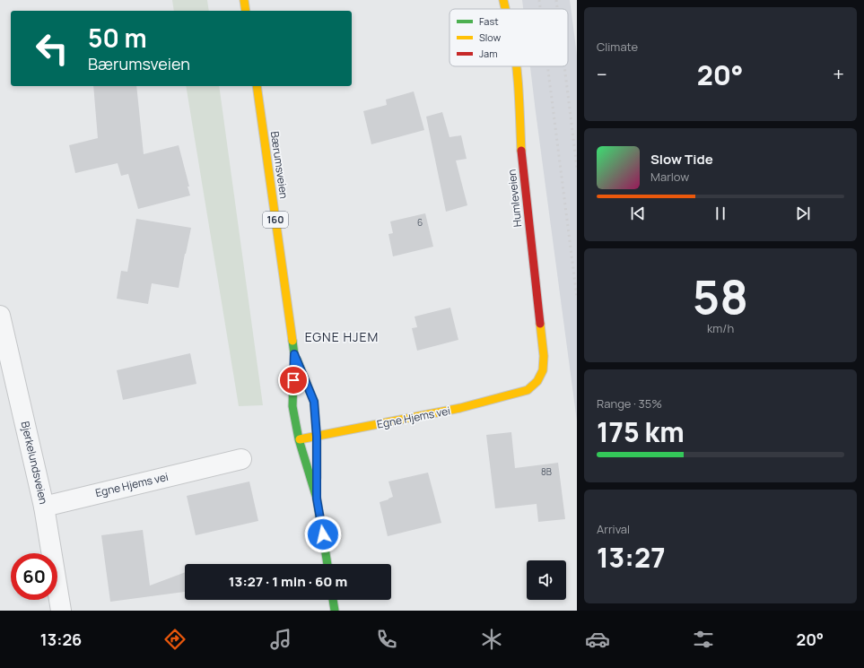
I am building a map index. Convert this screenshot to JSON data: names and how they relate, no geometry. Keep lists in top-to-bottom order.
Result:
{
  "streets": {
    "main road": [
      "Bærumsveien",
      "Humleveien",
      "160",
      "Egne Hjems vei"
    ],
    "street": ["Bjerkelundsveien"]
  },
  "crossings": [
    ["Bærumsveien", "Egne Hjems vei"],
    ["Humleveien", "Egne Hjems vei"],
    ["Egne Hjems vei", "Bjerkelundsveien"]
  ],
  "districts": ["EGNE HJEM"],
  "house_numbers": ["6", "8B"],
  "legend": ["Fast", "Slow", "Jam"],
  "page": {
    "tile": [
      "Climate",
      ["58", "km/h"],
      ["Range · 35%", "175 km"],
      ["Arrival", "13:27"]
    ],
    "turn": ["50 m", "Bærumsveien"],
    "heat": ["−", "20°", "+"],
    "song": ["Slow Tide", "Marlow"],
    "limit": "60",
    "trip": "13:27 · 1 min · 60 m",
    "tabs": ["13:26", "20°"]
  }
}
